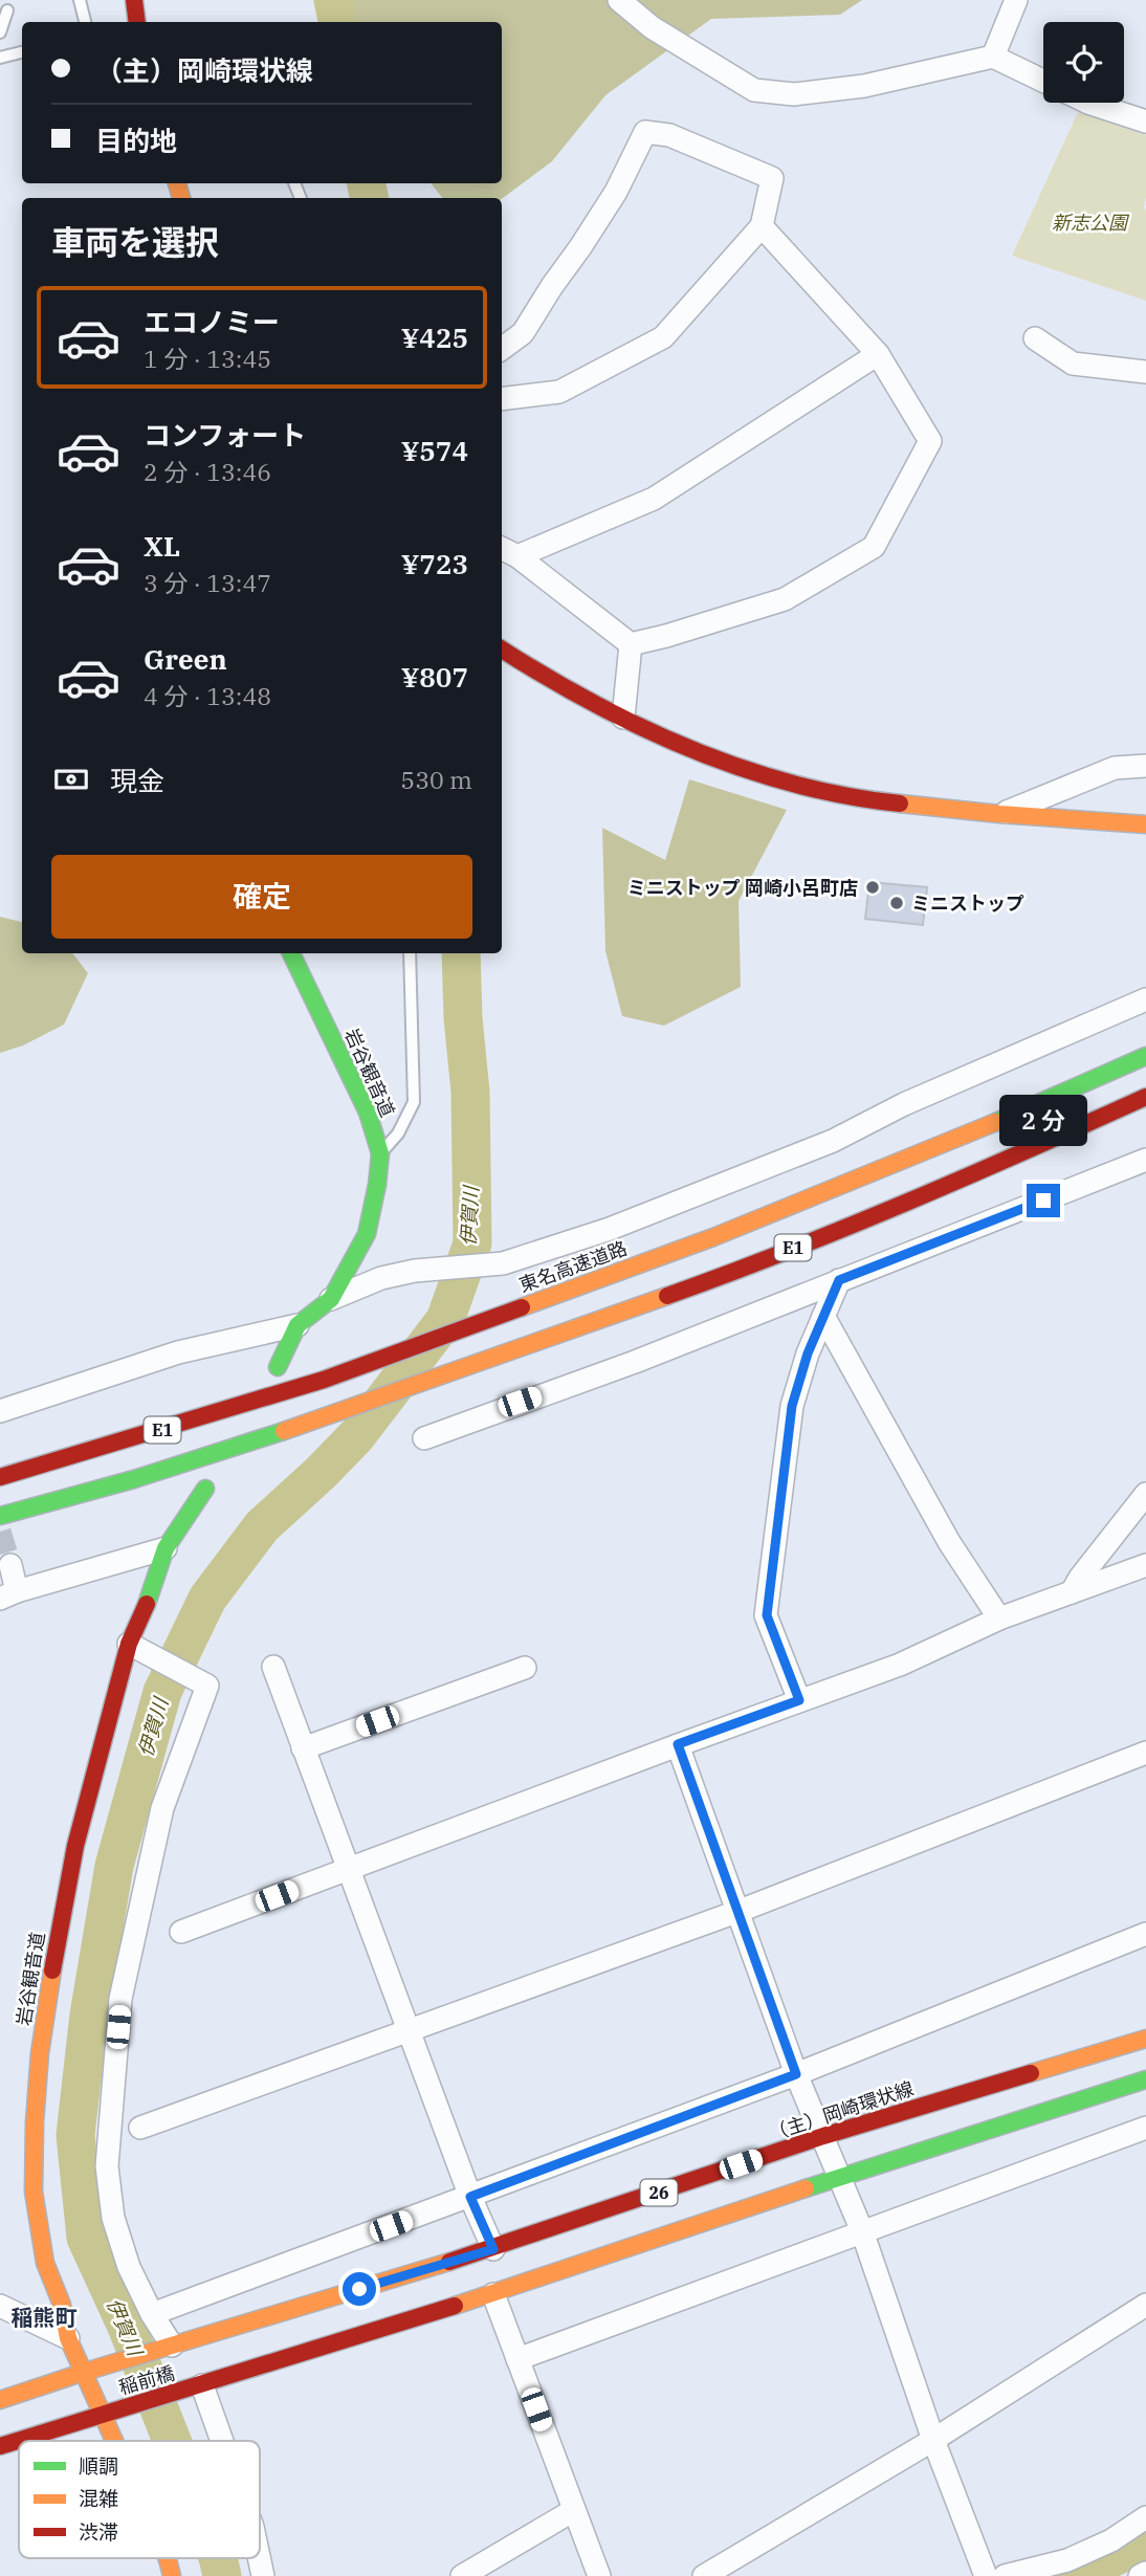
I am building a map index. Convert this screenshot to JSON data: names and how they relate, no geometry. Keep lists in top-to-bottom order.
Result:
{
  "streets": {
    "main road": [
      "岩谷観音道",
      "E1",
      "東名高速道路",
      "（主）岡崎環状線",
      "26",
      "稲前橋"
    ]
  },
  "crossings": [
    ["岩谷観音道", "26"],
    ["岩谷観音道", "稲前橋"],
    ["（主）岡崎環状線", "稲前橋"],
    ["26", "稲前橋"]
  ],
  "districts": ["稲熊町"],
  "water": ["伊賀川"],
  "parks": ["新志公園"],
  "places": ["ミニストップ 岡崎小呂町店", "ミニストップ"],
  "legend": ["順調", "混雑", "渋滞"],
  "page": {
    "banner": ["（主）岡崎環状線", "目的地"],
    "heading": "車両を選択",
    "list": [
      {
        "name": "エコノミー",
        "note": "1 分 · 13:45",
        "value": "¥425"
      },
      {
        "name": "コンフォート",
        "note": "2 分 · 13:46",
        "value": "¥574"
      },
      {
        "name": "XL",
        "note": "3 分 · 13:47",
        "value": "¥723"
      },
      {
        "name": "Green",
        "note": "4 分 · 13:48",
        "value": "¥807"
      }
    ],
    "pay": ["現金", "530 m"],
    "buttons": "確定",
    "bubble": "2 分"
  }
}
